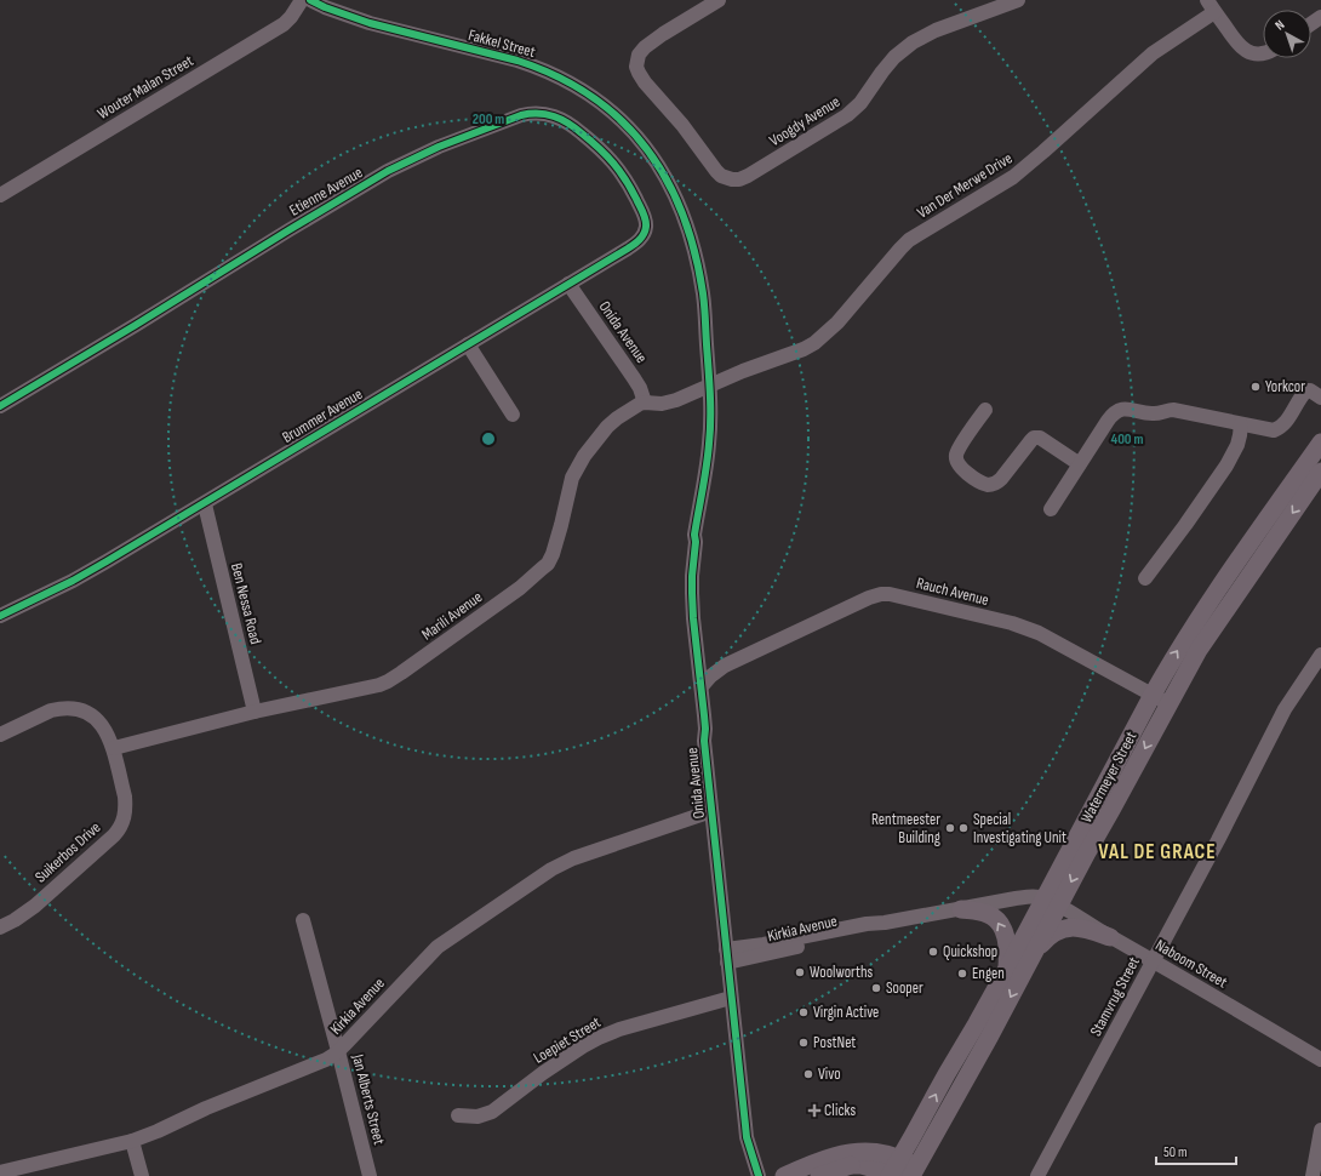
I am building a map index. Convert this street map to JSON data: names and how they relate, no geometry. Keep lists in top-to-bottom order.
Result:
{
  "streets": {
    "main road": ["Watermeyer Street"],
    "street": [
      "Fakkel Street",
      "Wouter Malan Street",
      "Voogdy Avenue",
      "Van Der Merwe Drive",
      "Etienne Avenue",
      "Onida Avenue",
      "Brummer Avenue",
      "Rauch Avenue",
      "Ben Nessa Road",
      "Marili Avenue",
      "Suikerbos Drive",
      "Kirkia Avenue",
      "Naboom Street",
      "Stamvrug Street",
      "Loepiet Street",
      "Jan Alberts Street"
    ]
  },
  "crossings": [
    ["Fakkel Street", "Van Der Merwe Drive"],
    ["Fakkel Street", "Onida Avenue"],
    ["Fakkel Street", "Marili Avenue"],
    ["Van Der Merwe Drive", "Onida Avenue"],
    ["Van Der Merwe Drive", "Marili Avenue"],
    ["Etienne Avenue", "Brummer Avenue"],
    ["Onida Avenue", "Brummer Avenue"],
    ["Onida Avenue", "Rauch Avenue"],
    ["Onida Avenue", "Marili Avenue"],
    ["Onida Avenue", "Kirkia Avenue"],
    ["Onida Avenue", "Loepiet Street"],
    ["Brummer Avenue", "Ben Nessa Road"],
    ["Rauch Avenue", "Watermeyer Street"],
    ["Ben Nessa Road", "Marili Avenue"],
    ["Marili Avenue", "Suikerbos Drive"],
    ["Watermeyer Street", "Kirkia Avenue"],
    ["Watermeyer Street", "Naboom Street"],
    ["Kirkia Avenue", "Naboom Street"],
    ["Kirkia Avenue", "Jan Alberts Street"],
    ["Naboom Street", "Stamvrug Street"]
  ],
  "districts": ["VAL DE GRACE"],
  "places": {
    "other": [
      "Yorkcor",
      "Rentmeester Building",
      "Special Investigating Unit",
      "Quickshop",
      "Woolworths",
      "Engen",
      "Sooper",
      "Virgin Active",
      "PostNet",
      "Vivo"
    ],
    "health": ["Clicks"]
  },
  "scale_bar": "50 m",
  "north": "top left",
  "rings": ["200 m", "400 m"]
}
